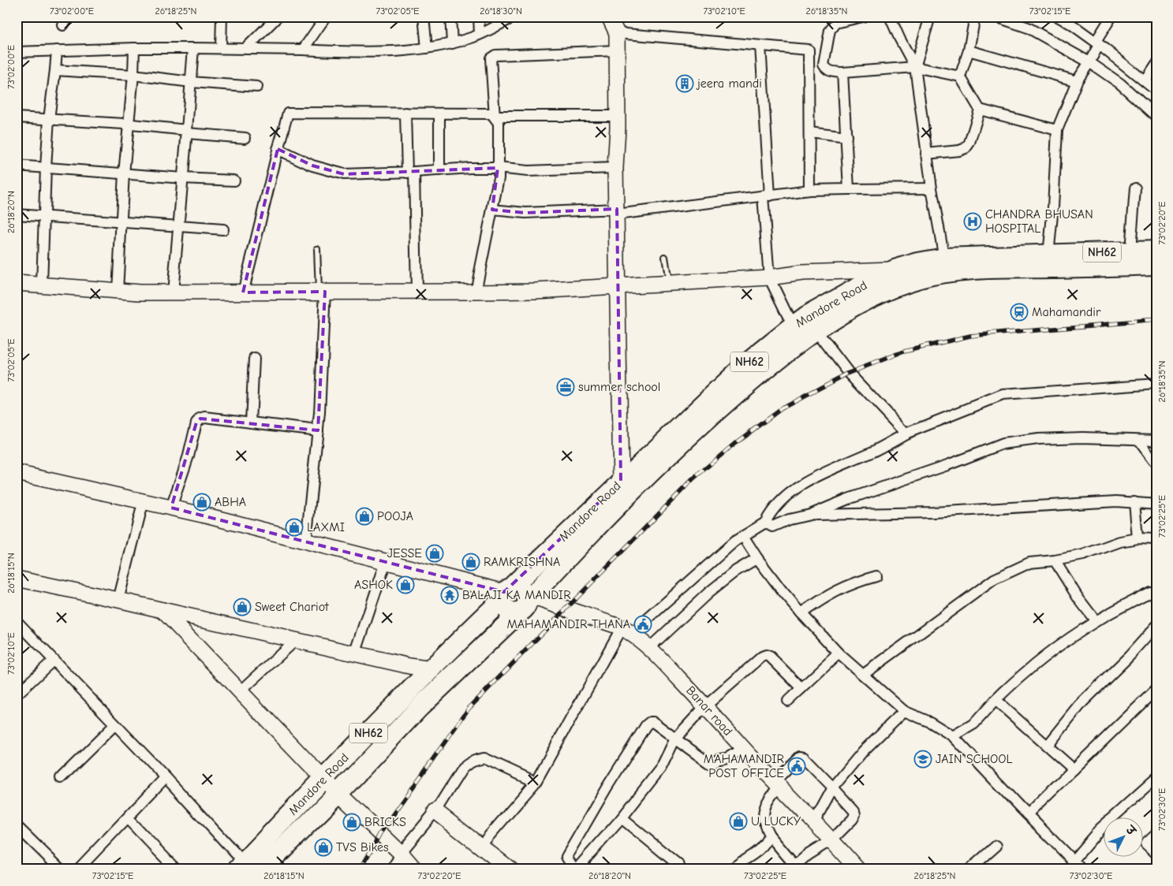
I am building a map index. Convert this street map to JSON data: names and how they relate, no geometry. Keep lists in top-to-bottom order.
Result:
{
  "streets": {
    "highway": ["NH62", "Mandore Road"],
    "street": ["Banar road"]
  },
  "crossings": [
    ["Mandore Road", "Banar road"]
  ],
  "places": {
    "building": ["jeera mandi"],
    "hospital": ["CHANDRA BHUSAN HOSPITAL"],
    "station": ["Mahamandir"],
    "office": ["summer school"],
    "shop": [
      "ABHA",
      "POOJA",
      "LAXMI",
      "JESSE",
      "RAMKRISHNA",
      "ASHOK",
      "Sweet Chariot",
      "U LUCKY",
      "BRICKS",
      "TVS Bikes"
    ],
    "temple": ["BALAJI KA MANDIR"],
    "public building": ["MAHAMANDIR THANA", "MAHAMANDIR POST OFFICE"],
    "school or university": ["JAIN SCHOOL"]
  },
  "north": "top right",
  "coordinates": [
    "73°02'00\"E",
    "26°18'25\"N",
    "73°02'05\"E",
    "26°18'30\"N",
    "73°02'10\"E",
    "26°18'35\"N",
    "73°02'15\"E",
    "26°18'20\"N",
    "73°02'20\"E",
    "73°02'25\"E",
    "26°18'15\"N",
    "73°02'30\"E"
  ]
}
